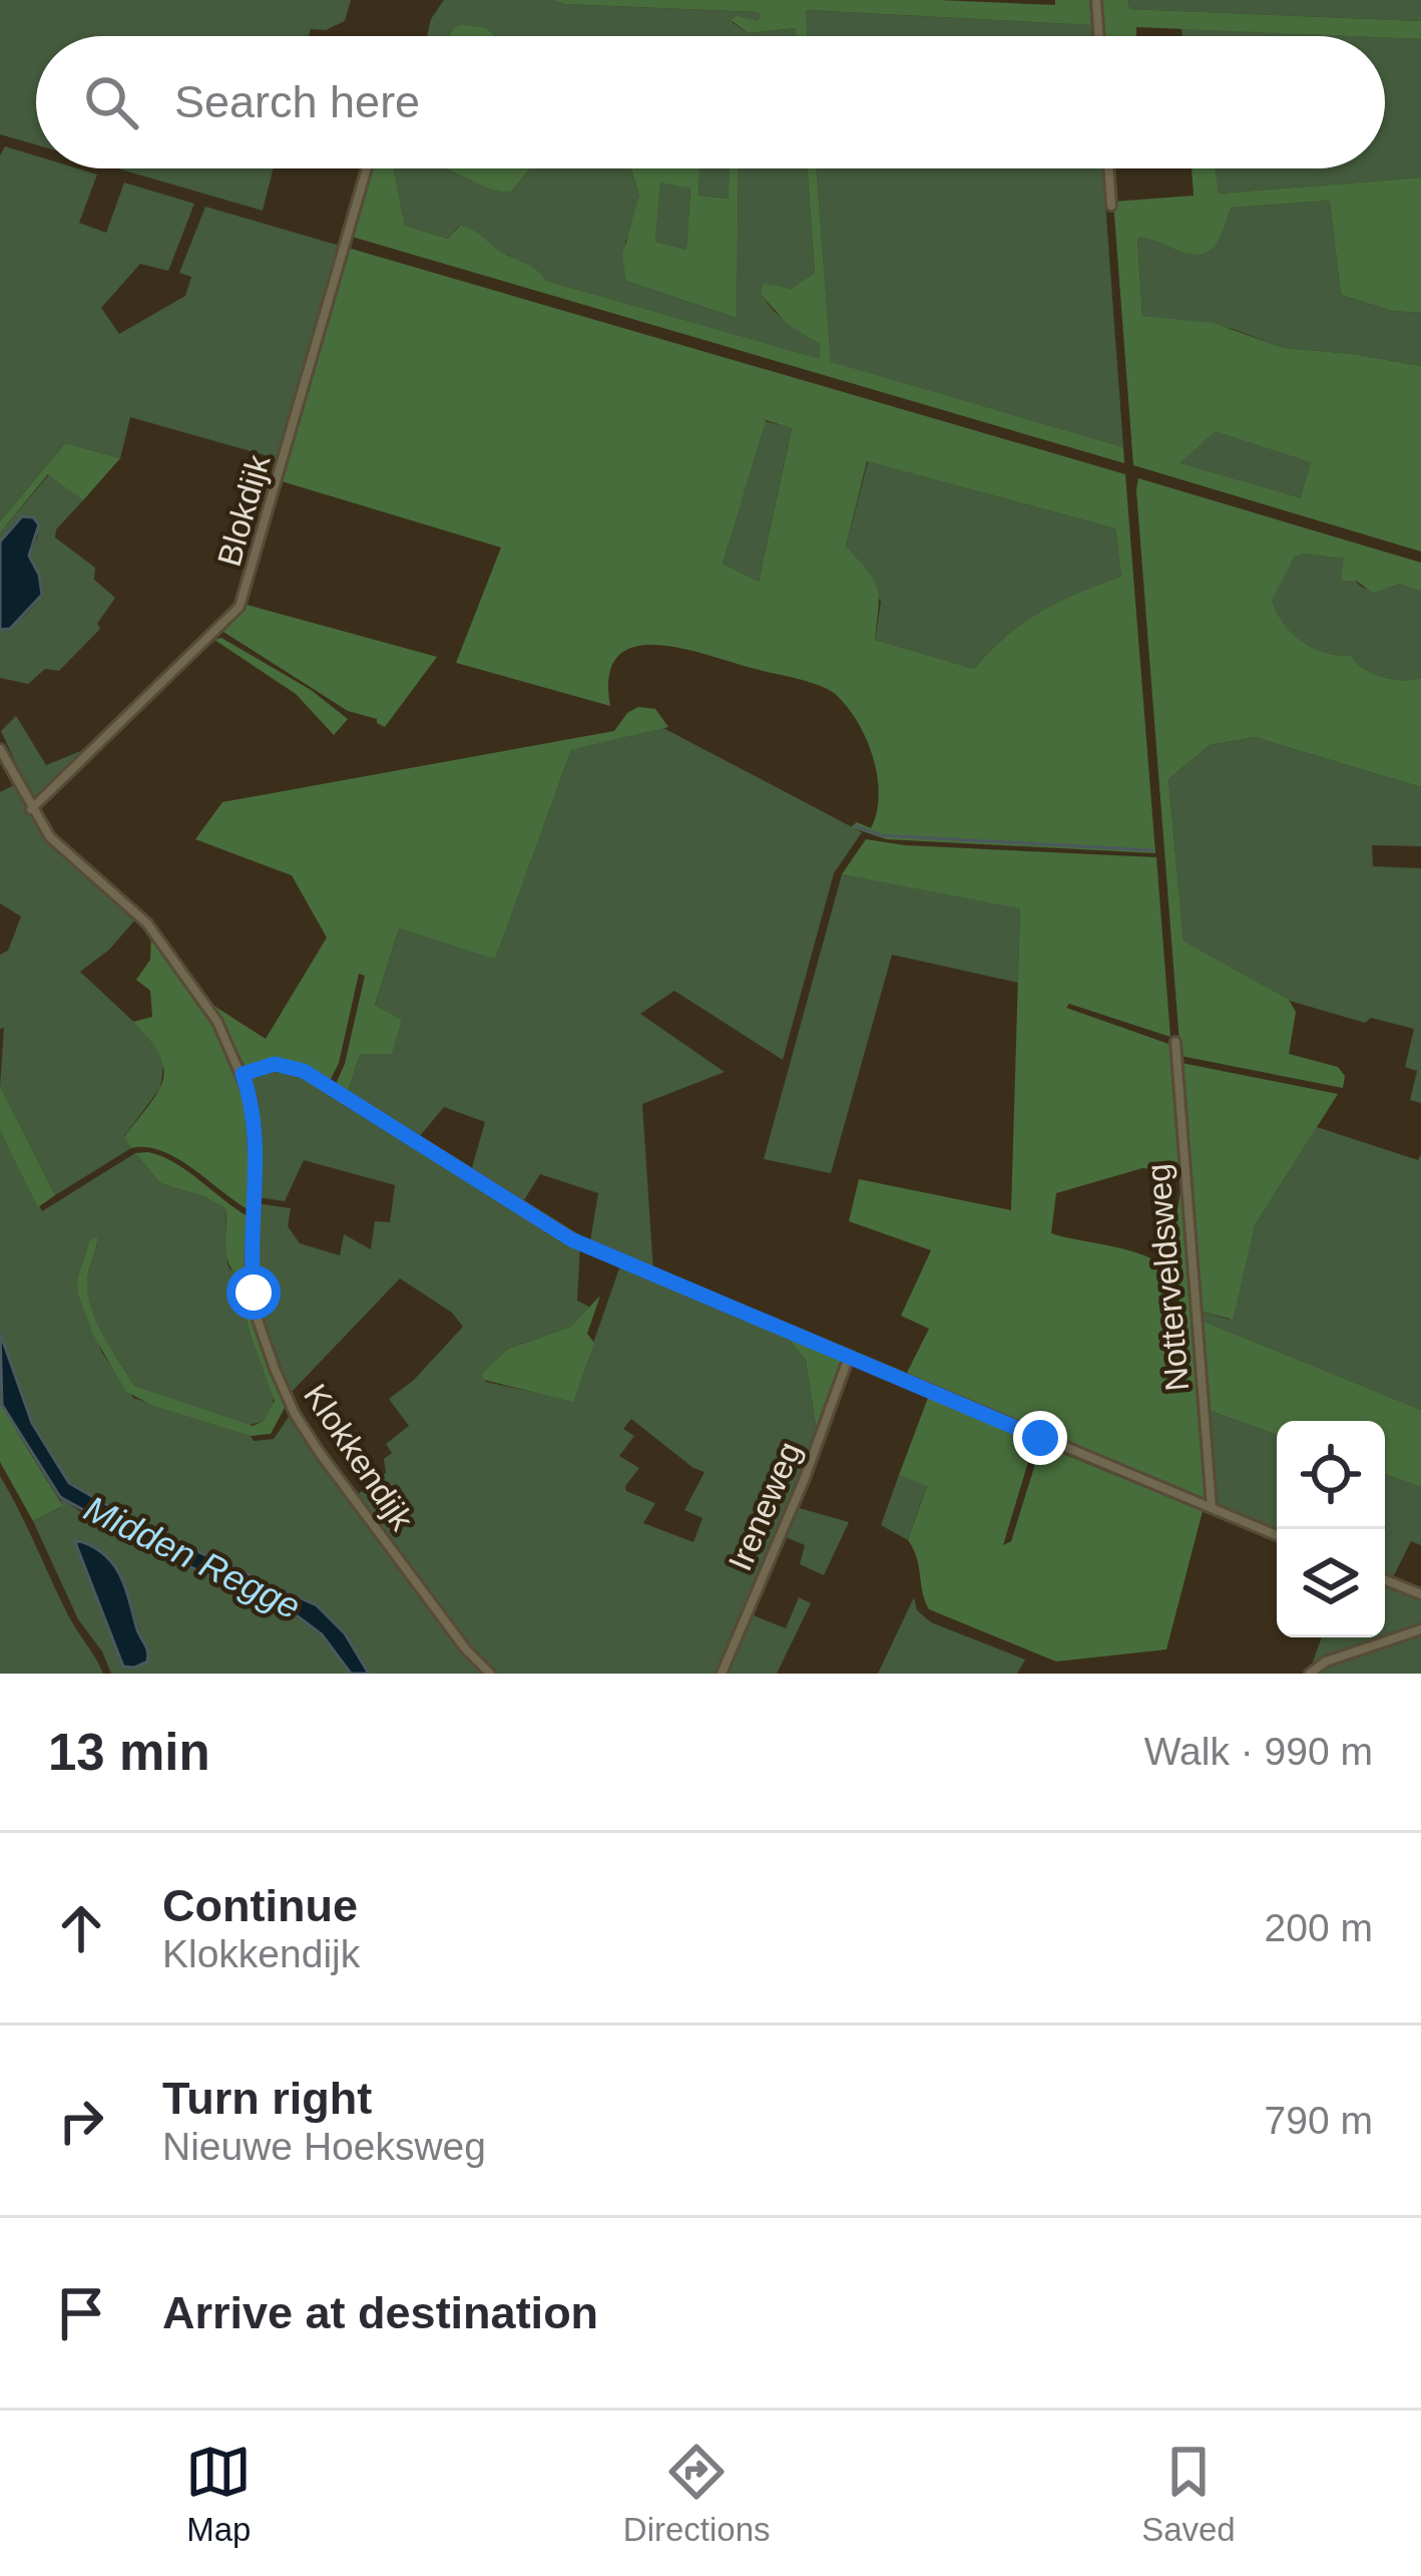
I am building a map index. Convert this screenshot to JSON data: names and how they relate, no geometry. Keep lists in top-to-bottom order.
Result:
{
  "streets": {
    "street": [
      "Blokdijk",
      "Notterveldsweg",
      "Klokkendijk",
      "Ireneweg"
    ]
  },
  "crossings": [
    ["Blokdijk", "Klokkendijk"]
  ],
  "water": ["Midden Regge"],
  "page": {
    "search": "Search here",
    "heading": ["13 min", "Walk · 990 m"],
    "list": [
      ["Continue", "Klokkendijk", "200 m"],
      ["Turn right", "Nieuwe Hoeksweg", "790 m"],
      "Arrive at destination"
    ],
    "nav": ["Map", "Directions", "Saved"]
  }
}
